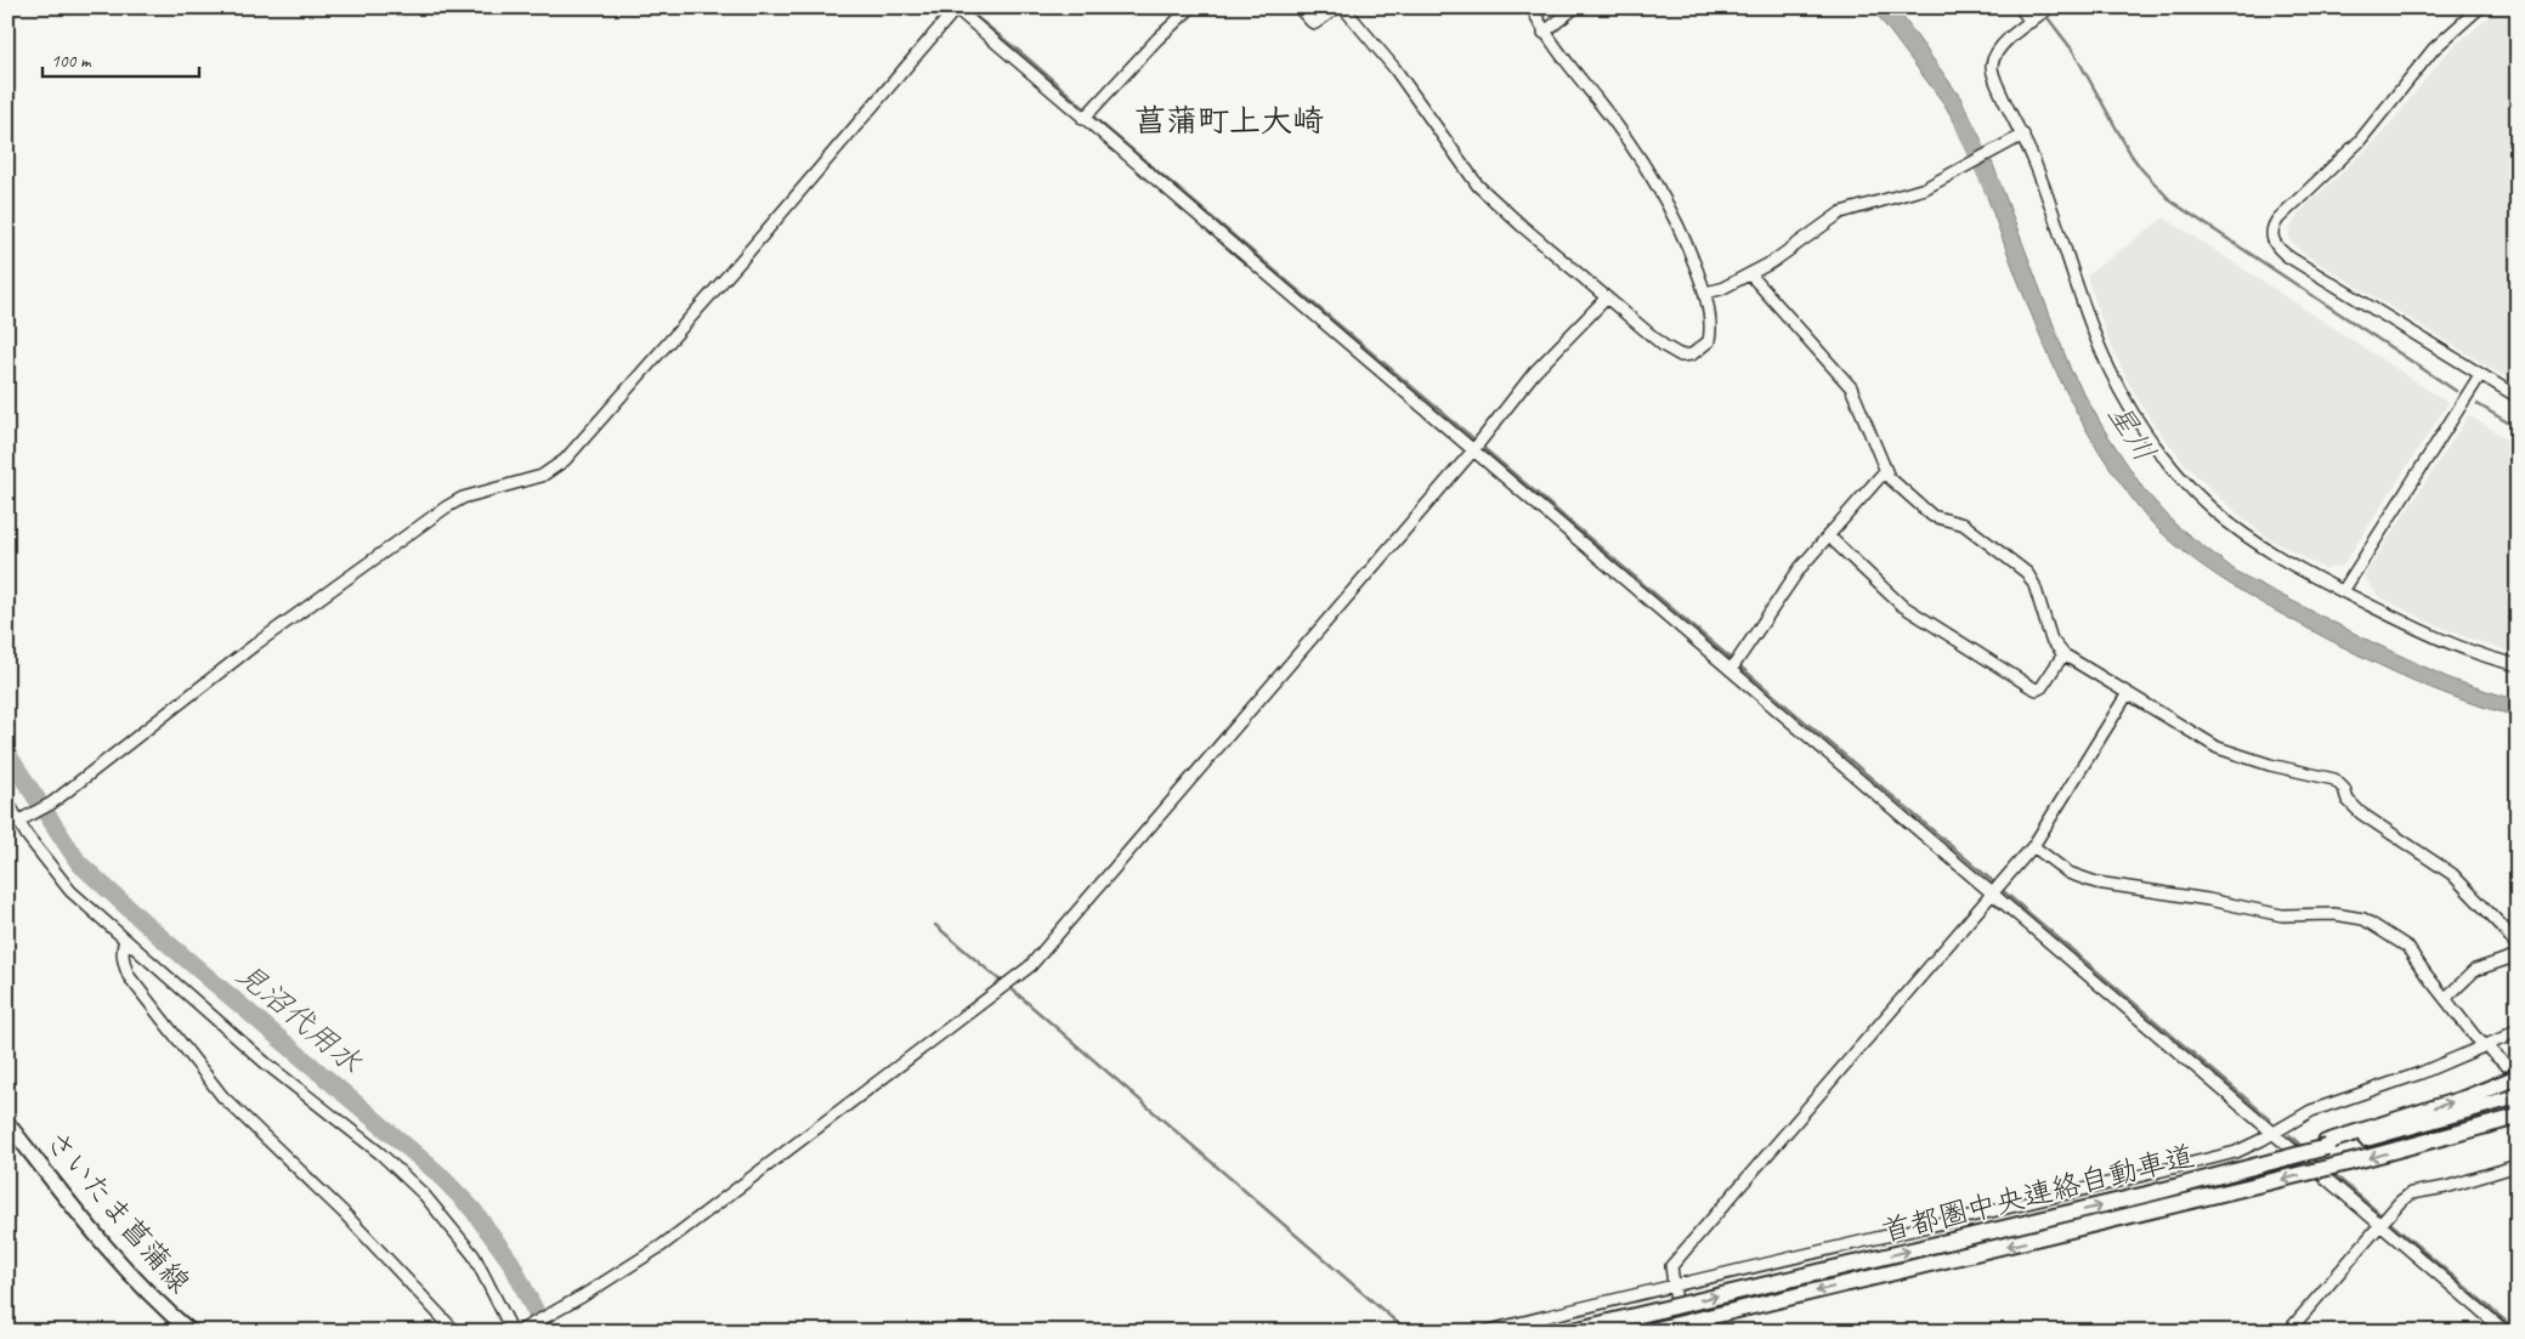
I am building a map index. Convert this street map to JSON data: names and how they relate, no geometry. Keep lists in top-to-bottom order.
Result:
{
  "streets": {
    "highway": ["首都圏中央連絡自動車道"],
    "main road": ["さいたま菖蒲線"]
  },
  "districts": ["菖蒲町上大崎"],
  "water": ["星川", "見沼代用水"],
  "scale_bar": "100 m"
}
